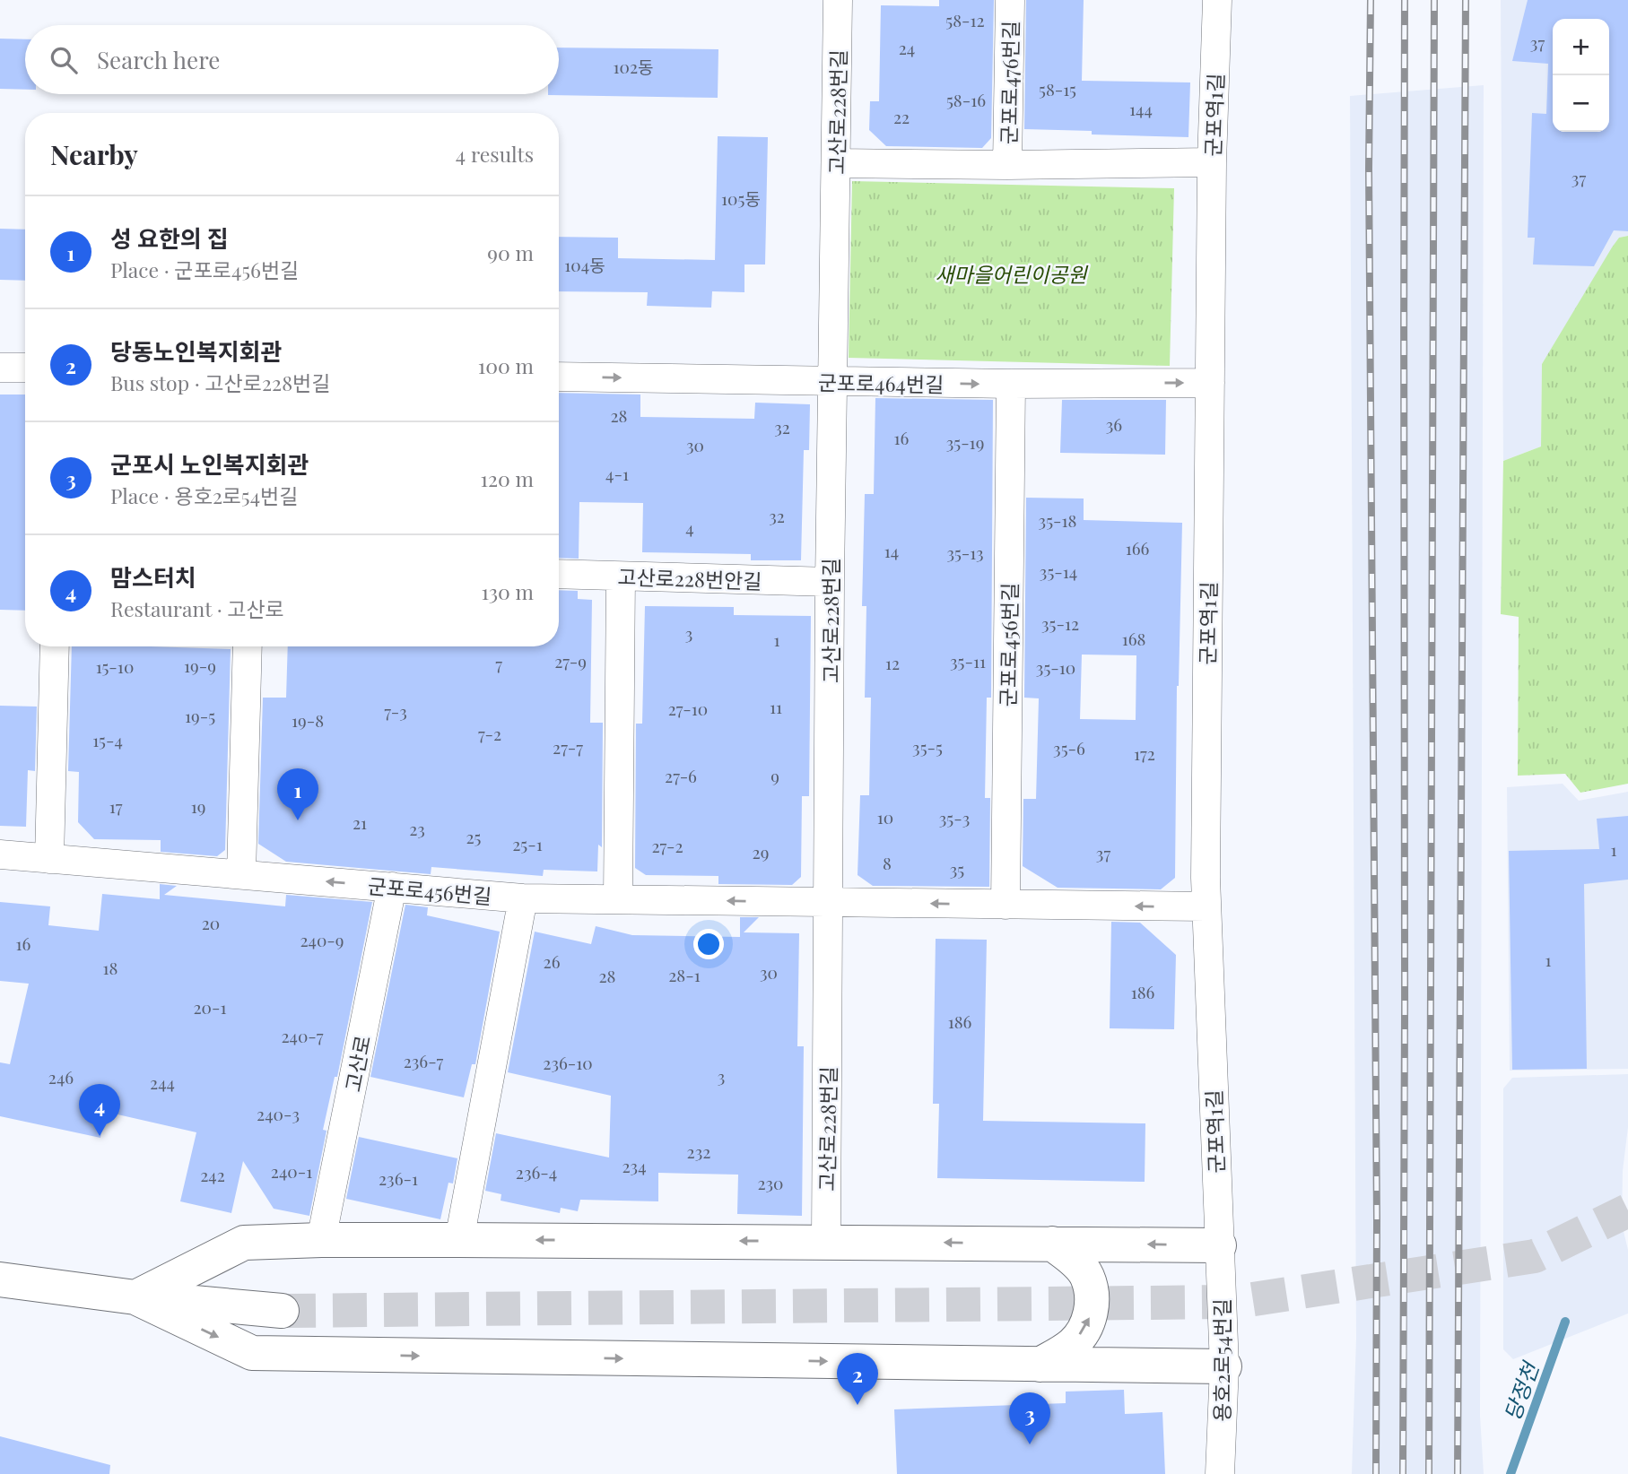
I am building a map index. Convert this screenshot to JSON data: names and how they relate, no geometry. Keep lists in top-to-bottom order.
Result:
{
  "streets": {
    "street": [
      "군포로476번길",
      "고산로228번길",
      "군포역1길",
      "군포로464번길",
      "고산로228번안길",
      "군포로456번길",
      "고산로",
      "용호2로54번길"
    ]
  },
  "crossings": [
    ["고산로228번길", "군포로464번길"],
    ["고산로228번길", "고산로228번안길"],
    ["고산로228번길", "군포로456번길"],
    ["군포역1길", "군포로464번길"],
    ["군포역1길", "군포로456번길"],
    ["군포역1길", "용호2로54번길"],
    ["군포로464번길", "군포로456번길"],
    ["군포로456번길", "고산로"]
  ],
  "one_way": ["군포로456번길"],
  "water": ["당정천"],
  "parks": ["새마을어린이공원"],
  "house_numbers": [
    "58-12",
    "37",
    "24",
    "102동",
    "58-15",
    "58-16",
    "144",
    "22",
    "37",
    "105동",
    "104동",
    "28",
    "36",
    "32",
    "16",
    "35-19",
    "30",
    "4-1",
    "32",
    "35-18",
    "4",
    "166",
    "14",
    "35-13",
    "35-14",
    "35-12",
    "3",
    "168",
    "1",
    "27-9",
    "35-11",
    "12",
    "7",
    "19-9",
    "15-10",
    "35-10",
    "11",
    "27-10",
    "7-3",
    "19-5",
    "19-8",
    "7-2",
    "15-4",
    "27-7",
    "35-5",
    "35-6",
    "172",
    "27-6",
    "9",
    "17",
    "19",
    "10",
    "35-3",
    "21",
    "23",
    "25",
    "25-1",
    "27-2",
    "1",
    "29",
    "37",
    "8",
    "35",
    "20",
    "240-9",
    "16",
    "1",
    "26",
    "18",
    "30",
    "28-1",
    "28",
    "186",
    "20-1",
    "186",
    "240-7",
    "236-7",
    "236-10",
    "3",
    "246",
    "244",
    "240-3",
    "232",
    "234",
    "240-1",
    "236-4",
    "242",
    "236-1",
    "230"
  ],
  "page": {
    "map_buttons": ["+", "−"],
    "search": "Search here",
    "heading": ["Nearby", "4 results"],
    "list": [
      {
        "mark": "1",
        "name": "성 요한의 집",
        "note": "Place · 군포로456번길",
        "value": "90 m"
      },
      {
        "mark": "2",
        "name": "당동노인복지회관",
        "note": "Bus stop · 고산로228번길",
        "value": "100 m"
      },
      {
        "mark": "3",
        "name": "군포시 노인복지회관",
        "note": "Place · 용호2로54번길",
        "value": "120 m"
      },
      {
        "mark": "4",
        "name": "맘스터치",
        "note": "Restaurant · 고산로",
        "value": "130 m"
      }
    ],
    "pins": [
      "1",
      "4",
      "2",
      "3"
    ]
  }
}
